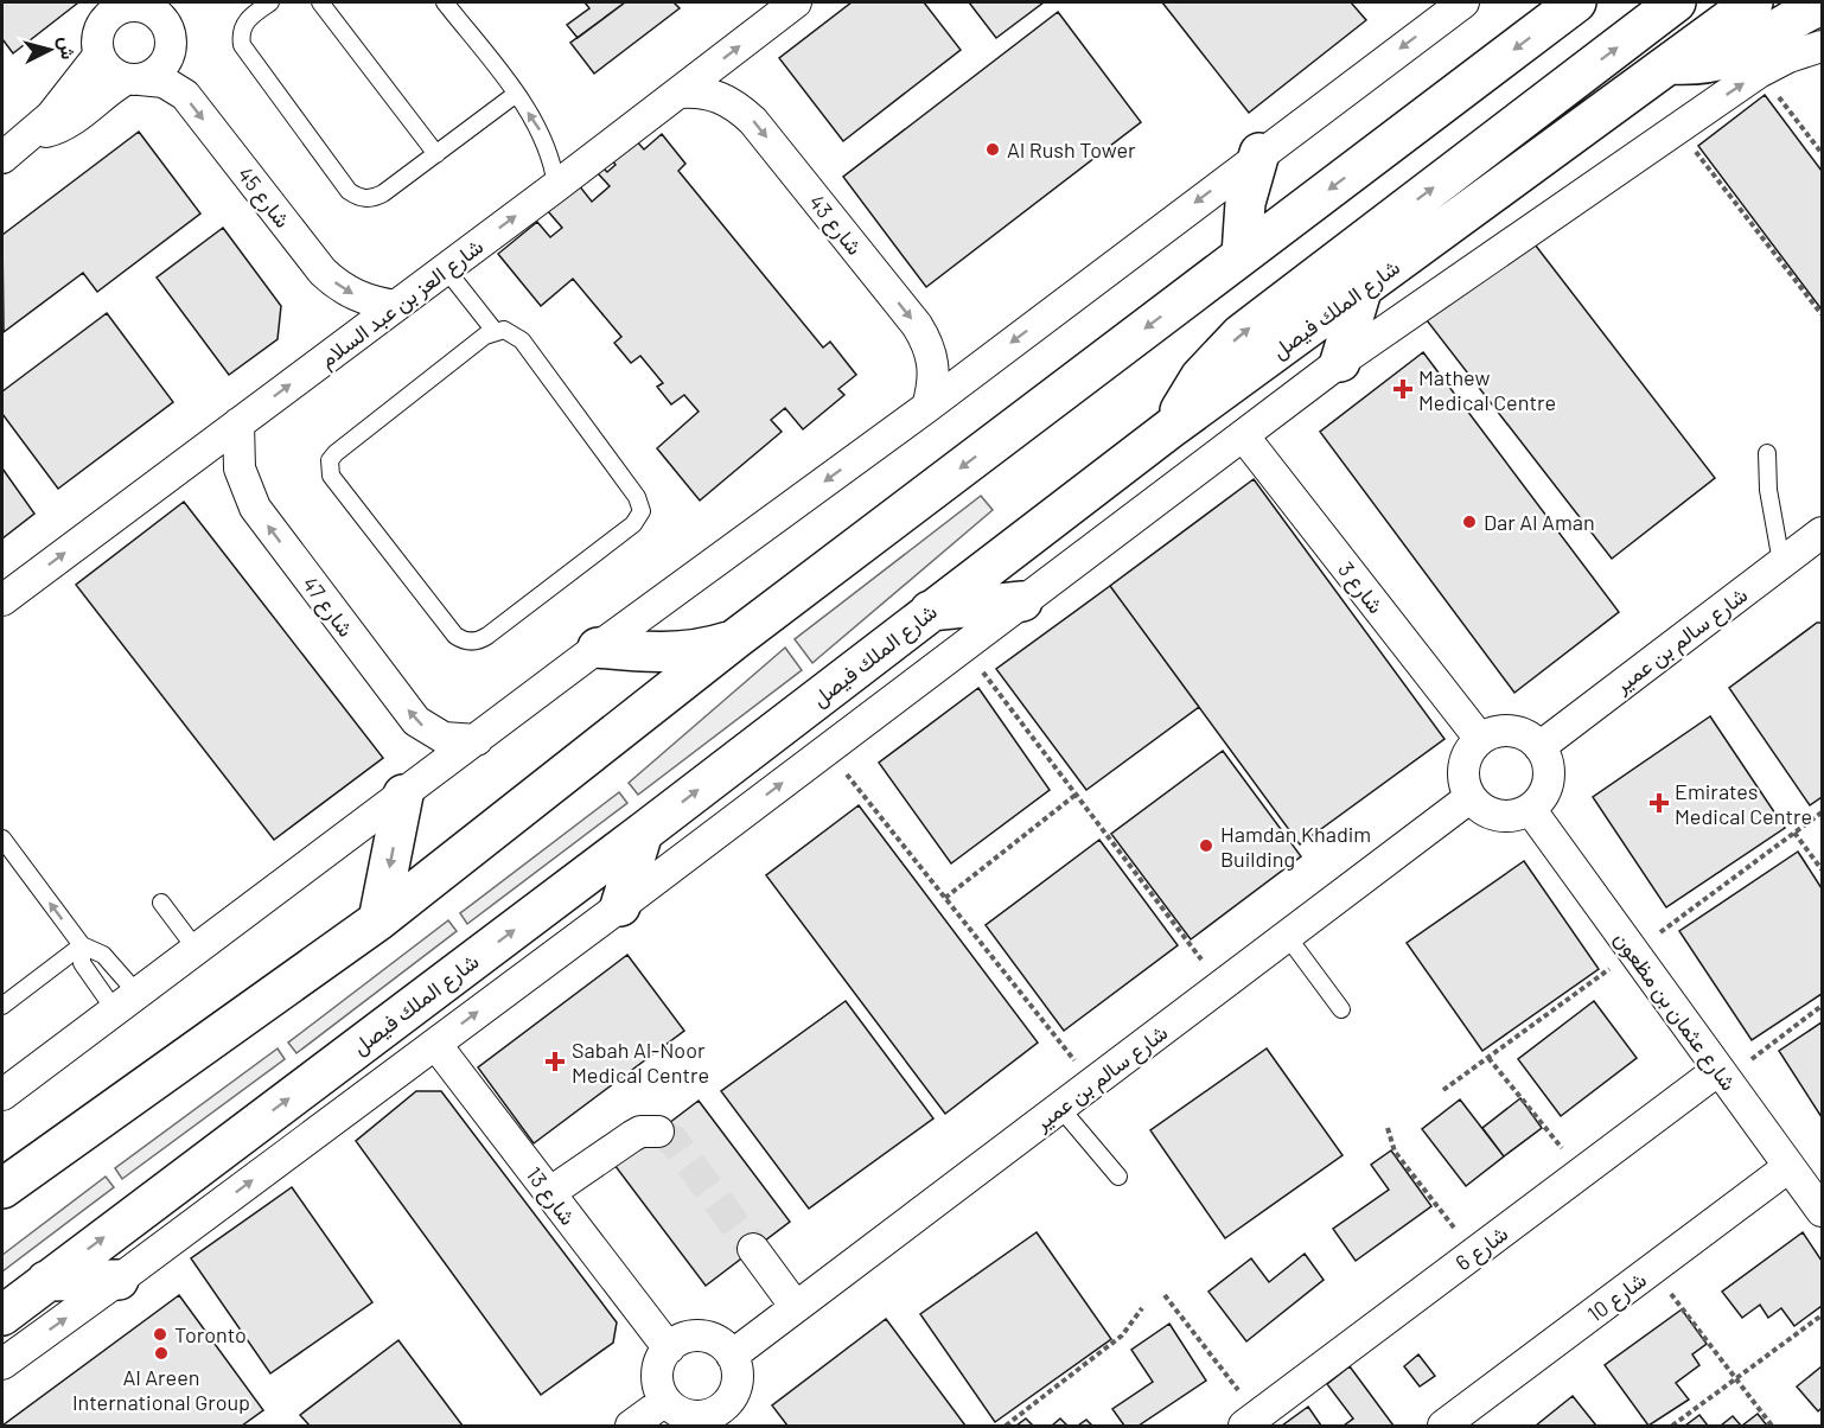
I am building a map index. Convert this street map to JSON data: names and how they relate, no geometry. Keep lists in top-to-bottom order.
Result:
{
  "streets": {
    "main road": ["شارع الملك فيصل"],
    "street": [
      "شارع 45",
      "شارع 43",
      "شارع العز بن عبد السلام",
      "شارع 3",
      "شارع 47",
      "شارع سالم بن عمير",
      "شارع عثمان بن مظعون",
      "شارع 13",
      "شارع 6",
      "شارع 10"
    ]
  },
  "crossings": [
    ["شارع 45", "شارع العز بن عبد السلام"],
    ["شارع 43", "شارع العز بن عبد السلام"],
    ["شارع العز بن عبد السلام", "شارع 47"],
    ["شارع الملك فيصل", "شارع 3"],
    ["شارع الملك فيصل", "شارع 13"],
    ["شارع 3", "شارع سالم بن عمير"],
    ["شارع 3", "شارع عثمان بن مظعون"],
    ["شارع سالم بن عمير", "شارع عثمان بن مظعون"],
    ["شارع سالم بن عمير", "شارع 13"],
    ["شارع عثمان بن مظعون", "شارع 6"],
    ["شارع عثمان بن مظعون", "شارع 10"]
  ],
  "one_way": [
    "شارع 45",
    "شارع 43",
    "شارع العز بن عبد السلام",
    "شارع 47"
  ],
  "places": {
    "other": [
      "Al Rush Tower",
      "Dar Al Aman",
      "Hamdan Khadim Building",
      "Toronto",
      "Al Areen International Group"
    ],
    "health": ["Mathew Medical Centre", "Emirates Medical Centre", "Sabah Al-Noor Medical Centre"]
  },
  "north": "right"
}
